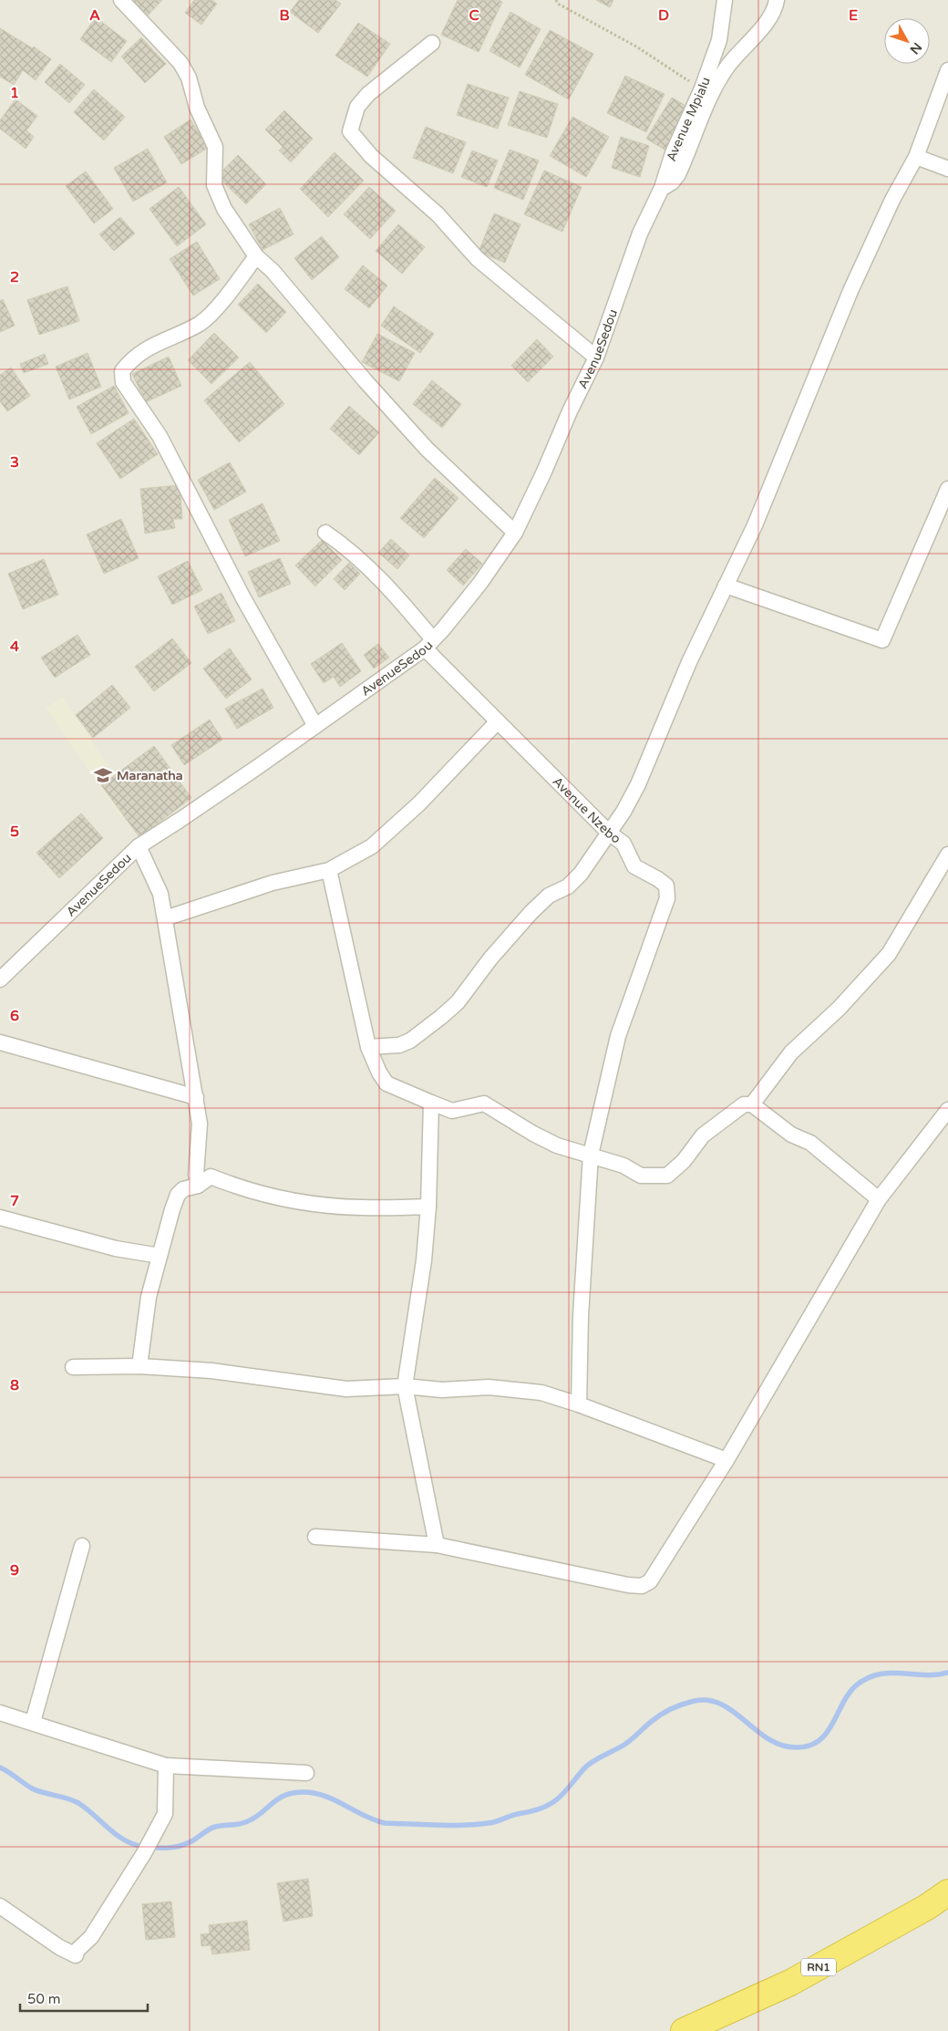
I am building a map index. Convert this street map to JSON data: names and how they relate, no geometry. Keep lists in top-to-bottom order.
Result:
{
  "streets": {
    "highway": ["RN1"],
    "street": ["Avenue Mpialu", "AvenueSedou", "Avenue Nzebo"]
  },
  "crossings": [
    ["Avenue Mpialu", "AvenueSedou"],
    ["AvenueSedou", "Avenue Nzebo"]
  ],
  "places": {
    "school or university": ["Maranatha"]
  },
  "scale_bar": "50 m",
  "north": "bottom right",
  "grid": {
    "columns": [
      "A",
      "B",
      "C",
      "D",
      "E"
    ],
    "rows": [
      "1",
      "2",
      "3",
      "4",
      "5",
      "6",
      "7",
      "8",
      "9"
    ]
  }
}
